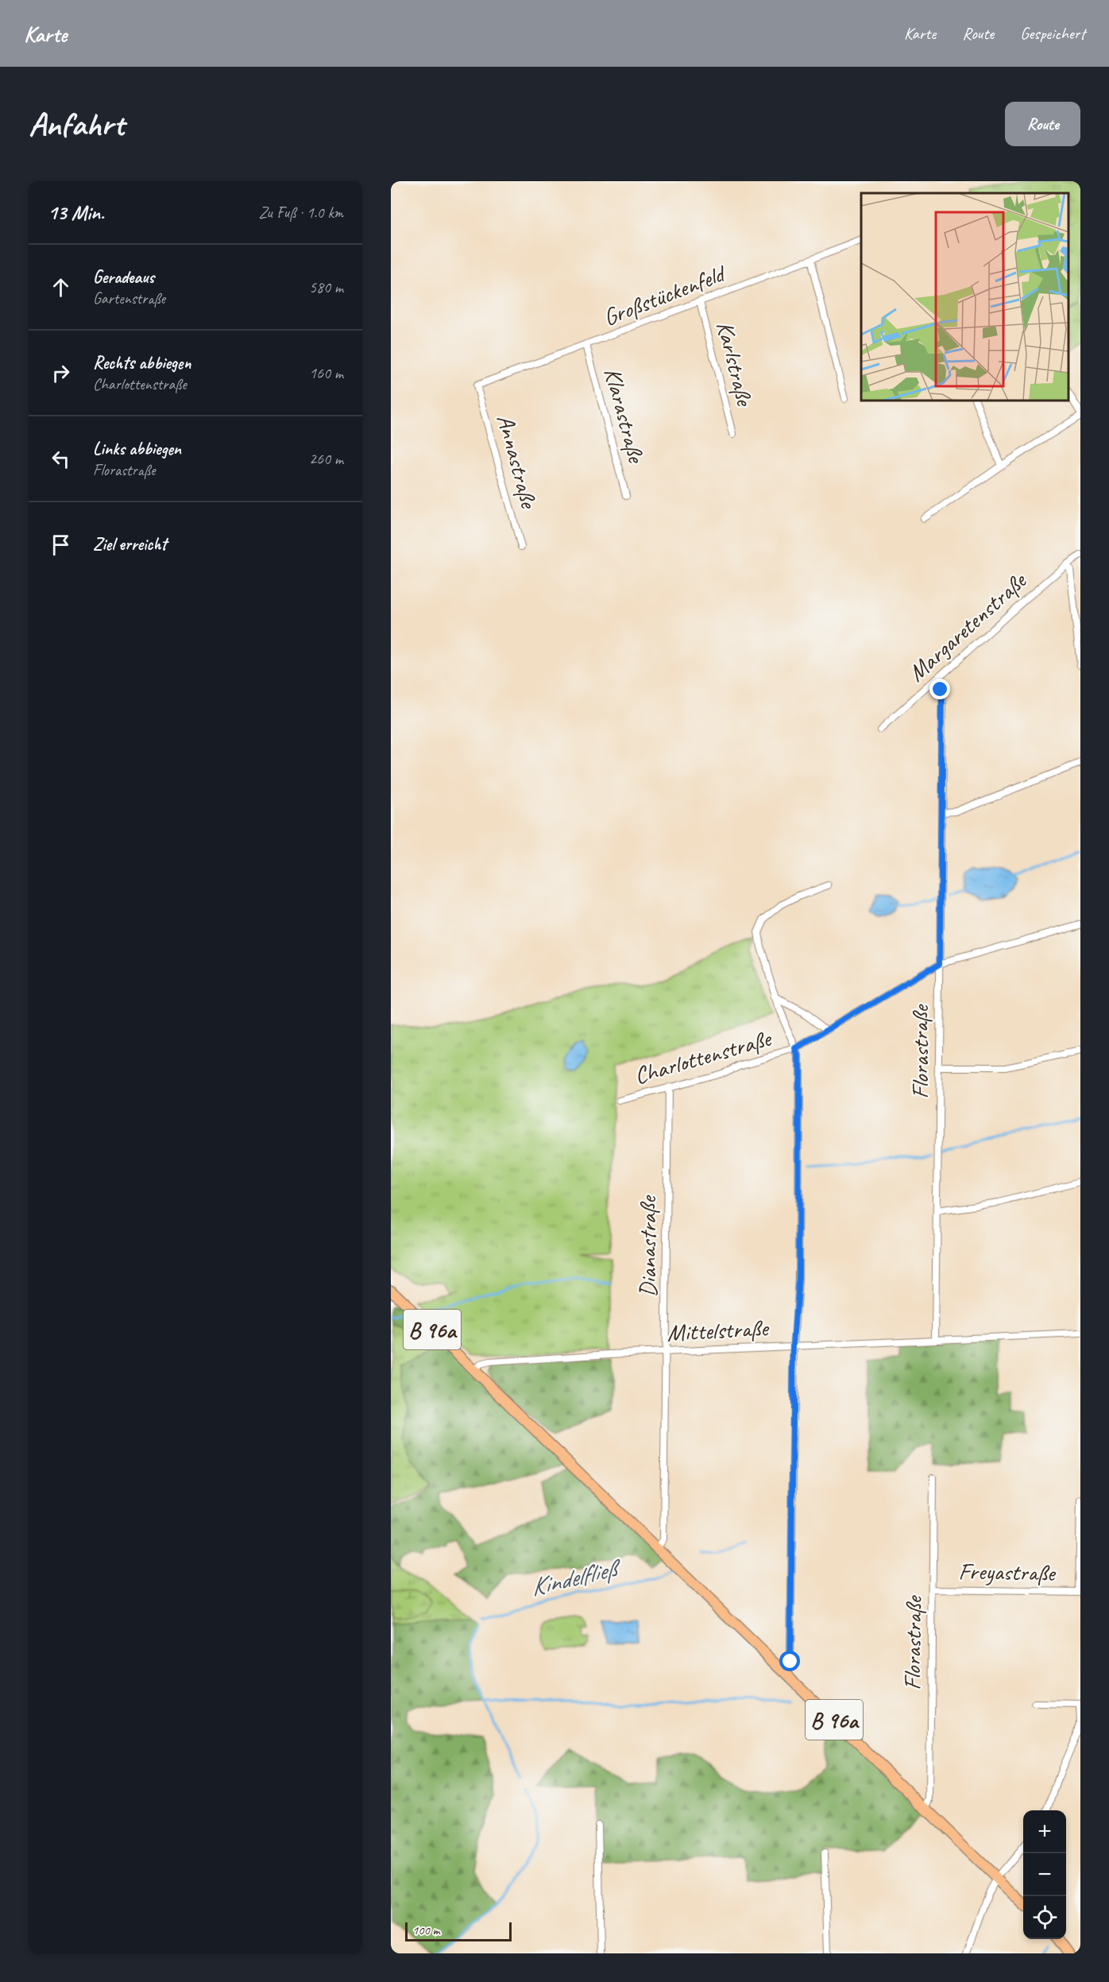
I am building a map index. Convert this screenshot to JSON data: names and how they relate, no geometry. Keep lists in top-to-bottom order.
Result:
{
  "streets": {
    "main road": ["B 96a"],
    "street": [
      "Großstückenfeld",
      "Karlstraße",
      "Klarastraße",
      "Annastraße",
      "Margaretenstraße",
      "Florastraße",
      "Charlottenstraße",
      "Dianastraße",
      "Mittelstraße",
      "Freyastraße"
    ]
  },
  "crossings": [
    ["Großstückenfeld", "Karlstraße"],
    ["Großstückenfeld", "Klarastraße"],
    ["Großstückenfeld", "Annastraße"],
    ["Margaretenstraße", "Florastraße"],
    ["Florastraße", "Charlottenstraße"],
    ["Florastraße", "B 96a"],
    ["Florastraße", "Mittelstraße"],
    ["Florastraße", "Freyastraße"],
    ["Charlottenstraße", "Dianastraße"],
    ["Dianastraße", "B 96a"],
    ["Dianastraße", "Mittelstraße"],
    ["B 96a", "Mittelstraße"]
  ],
  "water": ["Kindelfließ"],
  "scale_bar": "100 m",
  "page": {
    "header": "Karte",
    "nav": ["Karte", "Route", "Gespeichert"],
    "buttons": "Route",
    "title": "Anfahrt",
    "heading": ["13 Min.", "Zu Fuß · 1.0 km"],
    "list": [
      ["Geradeaus", "Gartenstraße", "580 m"],
      ["Rechts abbiegen", "Charlottenstraße", "160 m"],
      ["Links abbiegen", "Florastraße", "260 m"],
      "Ziel erreicht"
    ],
    "map_buttons": ["+", "−"],
    "scale": "100 m"
  }
}
